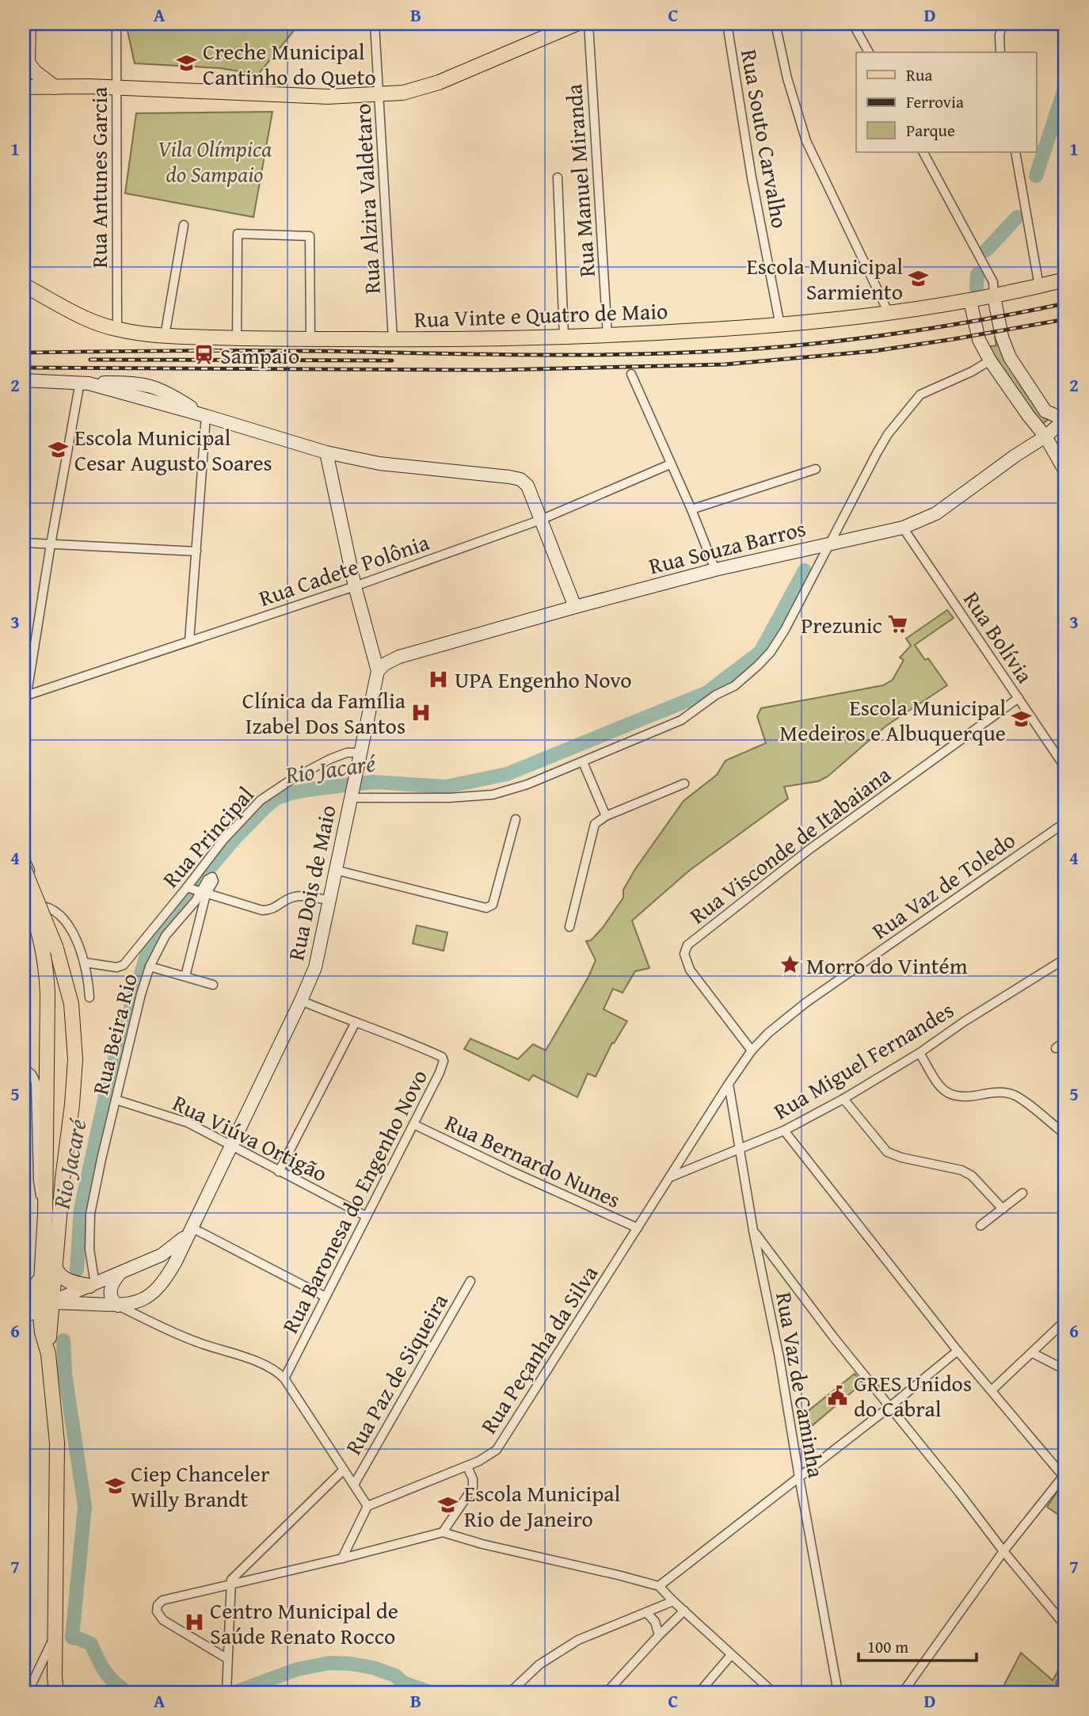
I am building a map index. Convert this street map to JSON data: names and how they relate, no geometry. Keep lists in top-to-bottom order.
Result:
{
  "streets": {
    "main road": ["Rua Vinte e Quatro de Maio", "Rua Souza Barros", "Rua Dois de Maio"],
    "street": [
      "Rua Souto Carvalho",
      "Rua Antunes Garcia",
      "Rua Manuel Miranda",
      "Rua Alzira Valdetaro",
      "Rua Cadete Polônia",
      "Rua Bolívia",
      "Rua Principal",
      "Rua Visconde de Itabaiana",
      "Rua Vaz de Toledo",
      "Rua Beira Rio",
      "Rua Miguel Fernandes",
      "Rua Viúva Ortigão",
      "Rua Bernardo Nunes",
      "Rua Baronesa do Engenho Novo",
      "Rua Peçanha da Silva",
      "Rua Paz de Siqueira",
      "Rua Vaz de Caminha"
    ]
  },
  "crossings": [
    ["Rua Souto Carvalho", "Rua Vinte e Quatro de Maio"],
    ["Rua Antunes Garcia", "Rua Vinte e Quatro de Maio"],
    ["Rua Manuel Miranda", "Rua Vinte e Quatro de Maio"],
    ["Rua Alzira Valdetaro", "Rua Vinte e Quatro de Maio"],
    ["Rua Souza Barros", "Rua Bolívia"],
    ["Rua Souza Barros", "Rua Dois de Maio"],
    ["Rua Cadete Polônia", "Rua Dois de Maio"],
    ["Rua Bolívia", "Rua Visconde de Itabaiana"],
    ["Rua Principal", "Rua Dois de Maio"],
    ["Rua Visconde de Itabaiana", "Rua Vaz de Toledo"],
    ["Rua Dois de Maio", "Rua Viúva Ortigão"],
    ["Rua Dois de Maio", "Rua Baronesa do Engenho Novo"],
    ["Rua Vaz de Toledo", "Rua Miguel Fernandes"],
    ["Rua Vaz de Toledo", "Rua Peçanha da Silva"],
    ["Rua Vaz de Toledo", "Rua Vaz de Caminha"],
    ["Rua Beira Rio", "Rua Viúva Ortigão"],
    ["Rua Miguel Fernandes", "Rua Peçanha da Silva"],
    ["Rua Miguel Fernandes", "Rua Vaz de Caminha"],
    ["Rua Viúva Ortigão", "Rua Baronesa do Engenho Novo"],
    ["Rua Bernardo Nunes", "Rua Baronesa do Engenho Novo"],
    ["Rua Bernardo Nunes", "Rua Peçanha da Silva"]
  ],
  "water": ["Rio Jacaré"],
  "parks": ["Vila Olímpica do Sampaio"],
  "places": {
    "school or university": [
      "Creche Municipal Cantinho do Queto",
      "Escola Municipal Sarmiento",
      "Escola Municipal Cesar Augusto Soares",
      "Escola Municipal Medeiros e Albuquerque",
      "Ciep Chanceler Willy Brandt",
      "Escola Municipal Rio de Janeiro"
    ],
    "station": ["Sampaio"],
    "supermarket": ["Prezunic"],
    "hospital": ["UPA Engenho Novo", "Clínica da Família Izabel Dos Santos", "Centro Municipal de Saúde Renato Rocco"],
    "place": ["Morro do Vintém"],
    "public building": ["GRES Unidos do Cabral"]
  },
  "legend": ["Rua", "Ferrovia", "Parque"],
  "scale_bar": "100 m",
  "grid": {
    "columns": [
      "A",
      "B",
      "C",
      "D"
    ],
    "rows": [
      "1",
      "2",
      "3",
      "4",
      "5",
      "6",
      "7"
    ]
  }
}
